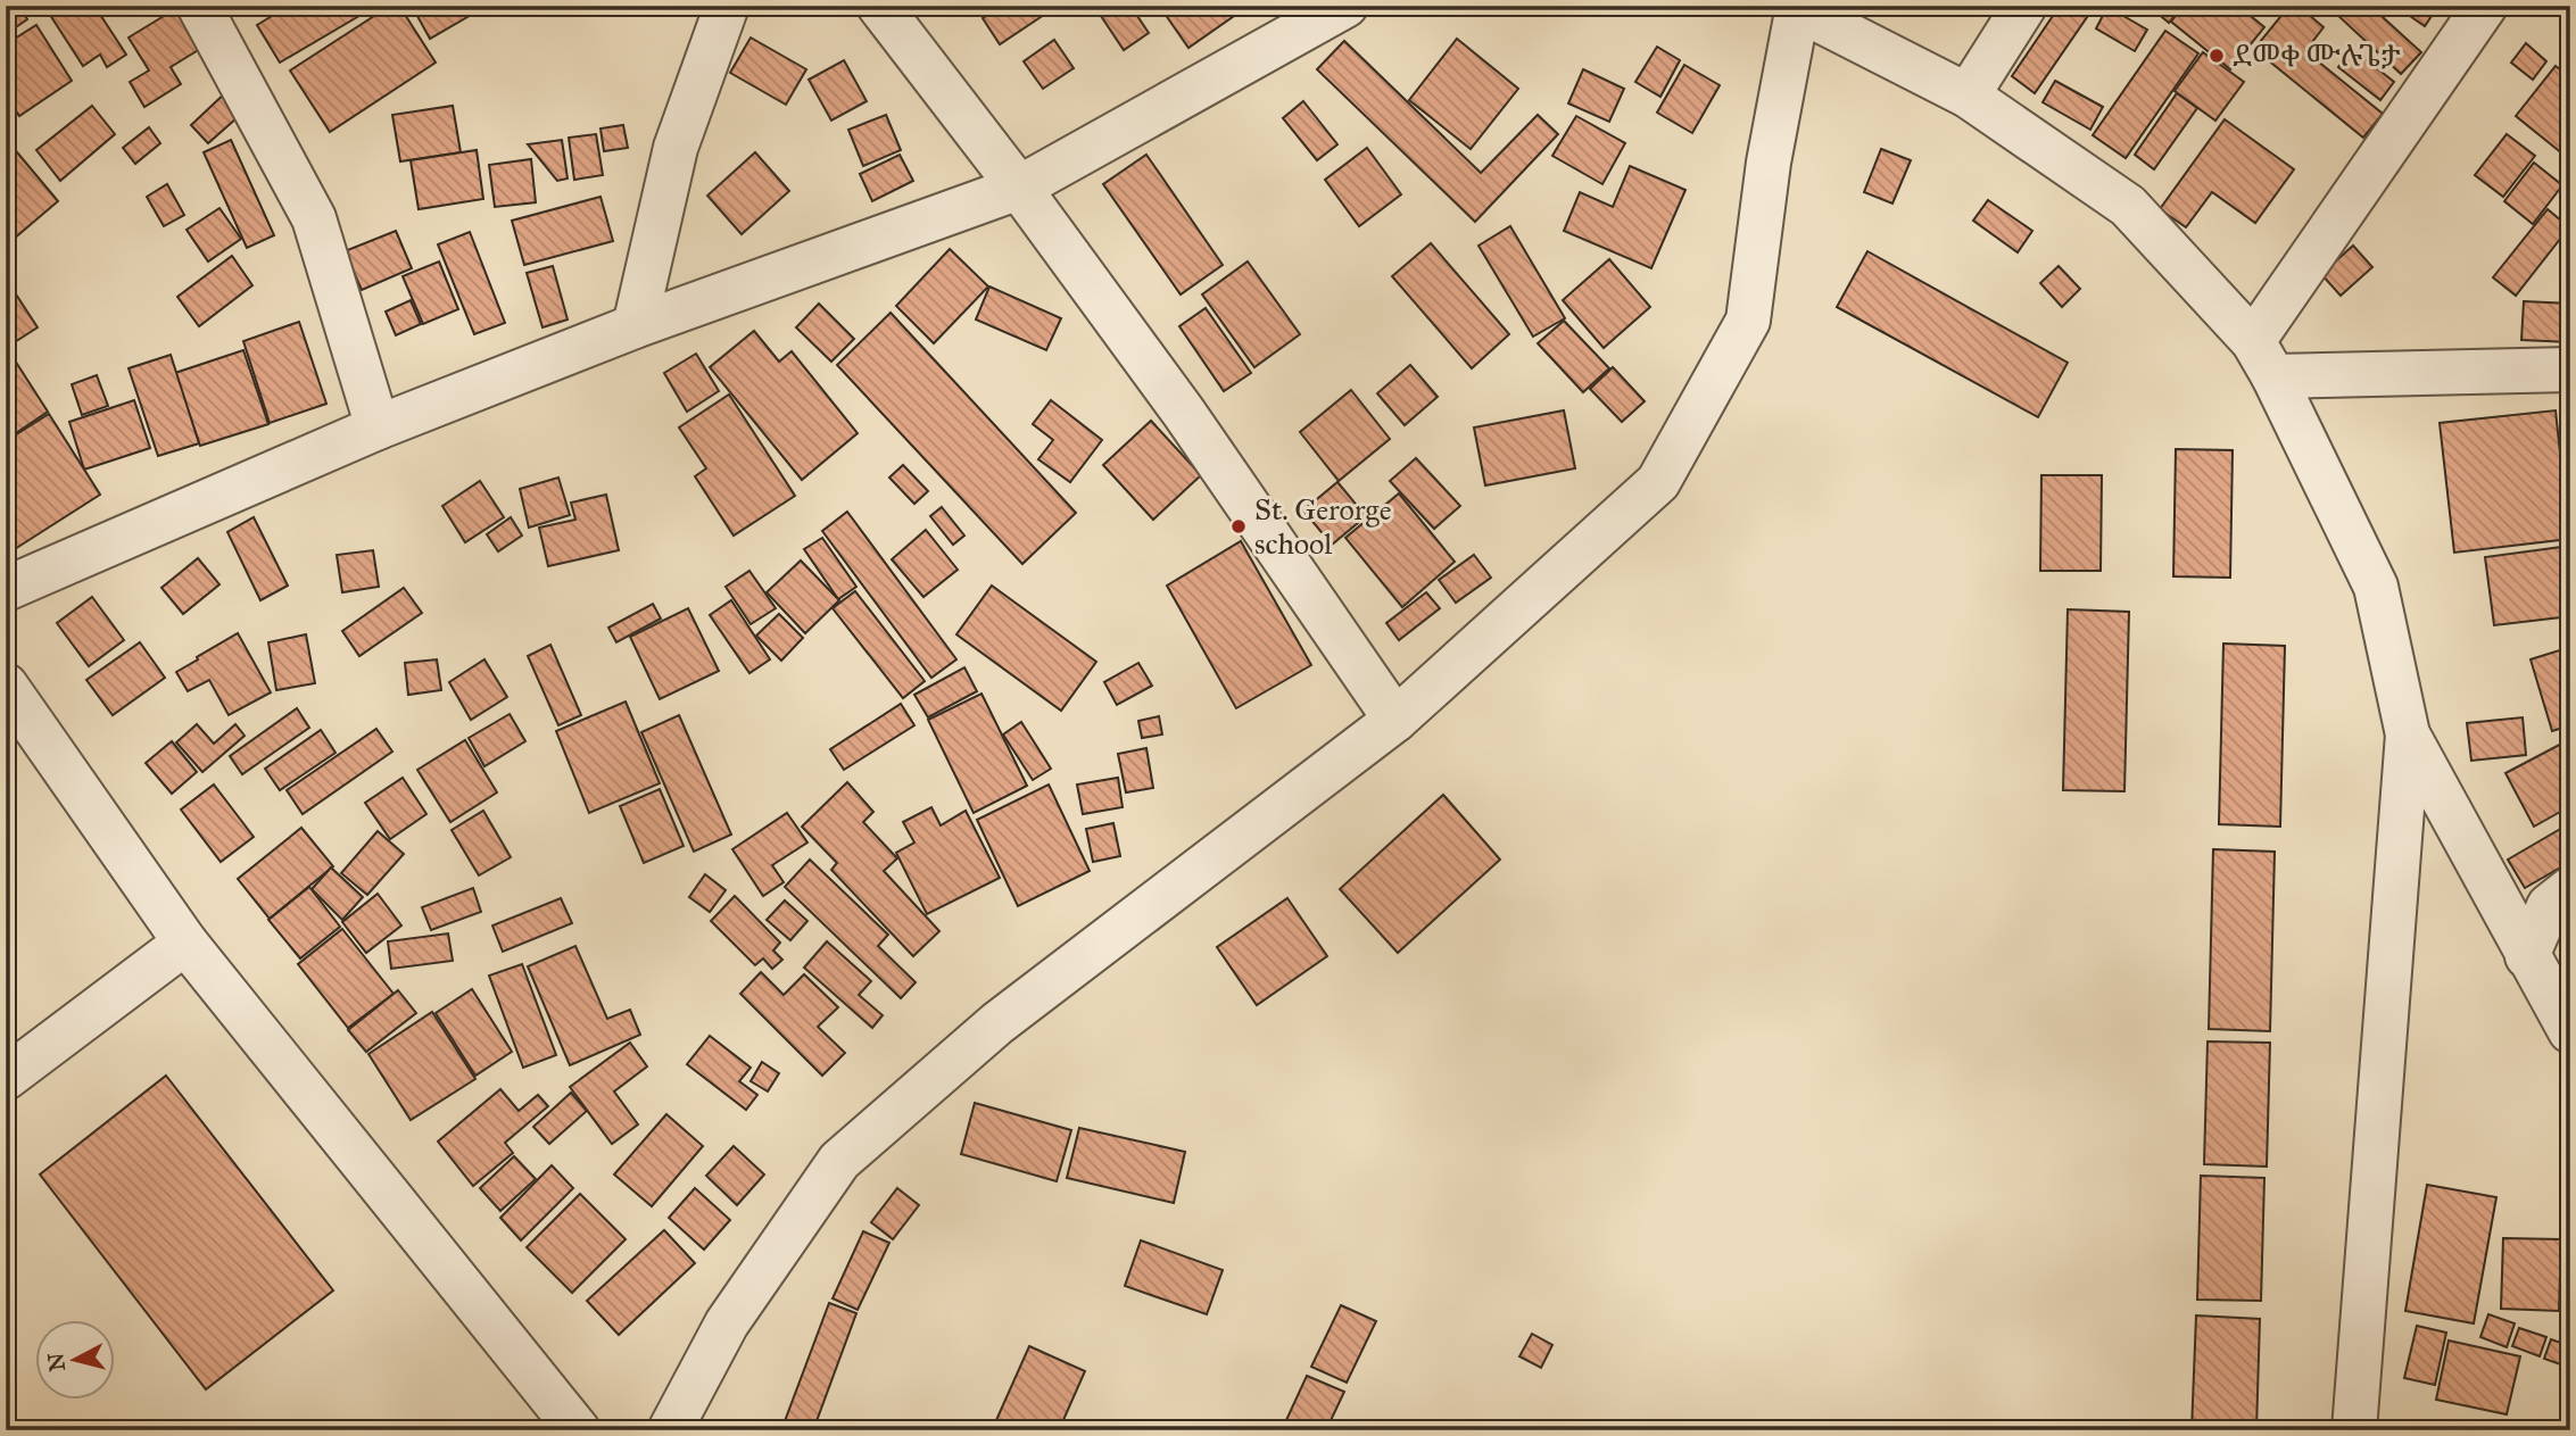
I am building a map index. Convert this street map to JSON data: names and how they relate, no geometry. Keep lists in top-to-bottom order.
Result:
{
  "places": ["ደመቀ ሙሉጌታ", "St. Gerorge school"],
  "north": "left"
}
